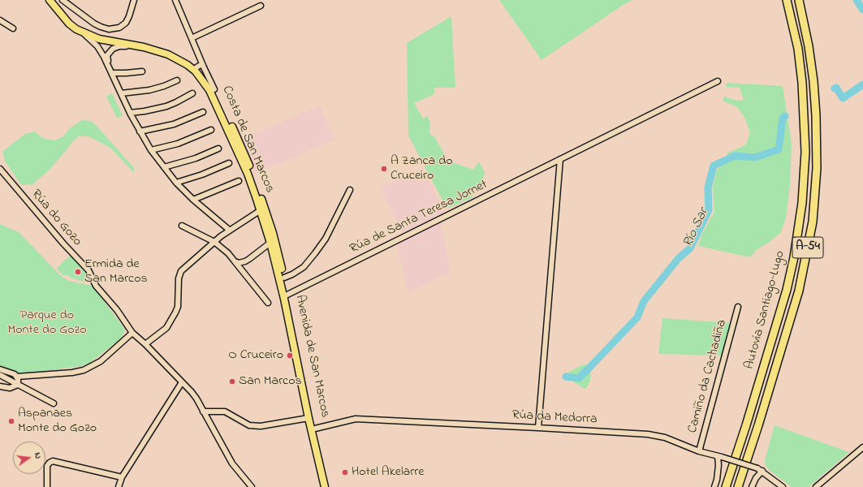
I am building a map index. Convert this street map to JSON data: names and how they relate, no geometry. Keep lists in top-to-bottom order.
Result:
{
  "streets": {
    "highway": ["A-54", "Autovía Santiago-Lugo"],
    "main road": ["Costa de San Marcos", "Avenida de San Marcos"],
    "street": [
      "Rúa de Santa Teresa Jornet",
      "Rúa do Gozo",
      "Camiño da Cachadiña",
      "Rúa da Medorra"
    ]
  },
  "crossings": [
    ["Costa de San Marcos", "Avenida de San Marcos"],
    ["Rúa de Santa Teresa Jornet", "Avenida de San Marcos"],
    ["Avenida de San Marcos", "Rúa da Medorra"],
    ["Camiño da Cachadiña", "Rúa da Medorra"]
  ],
  "water": ["Río Sar"],
  "parks": ["Parque do Monte do Gozo"],
  "places": [
    "A Zanca do Cruceiro",
    "Ermida de San Marcos",
    "O Cruceiro",
    "San Marcos",
    "Aspanaes Monte do Gozo",
    "Hotel Akelarre"
  ],
  "north": "right"
}
